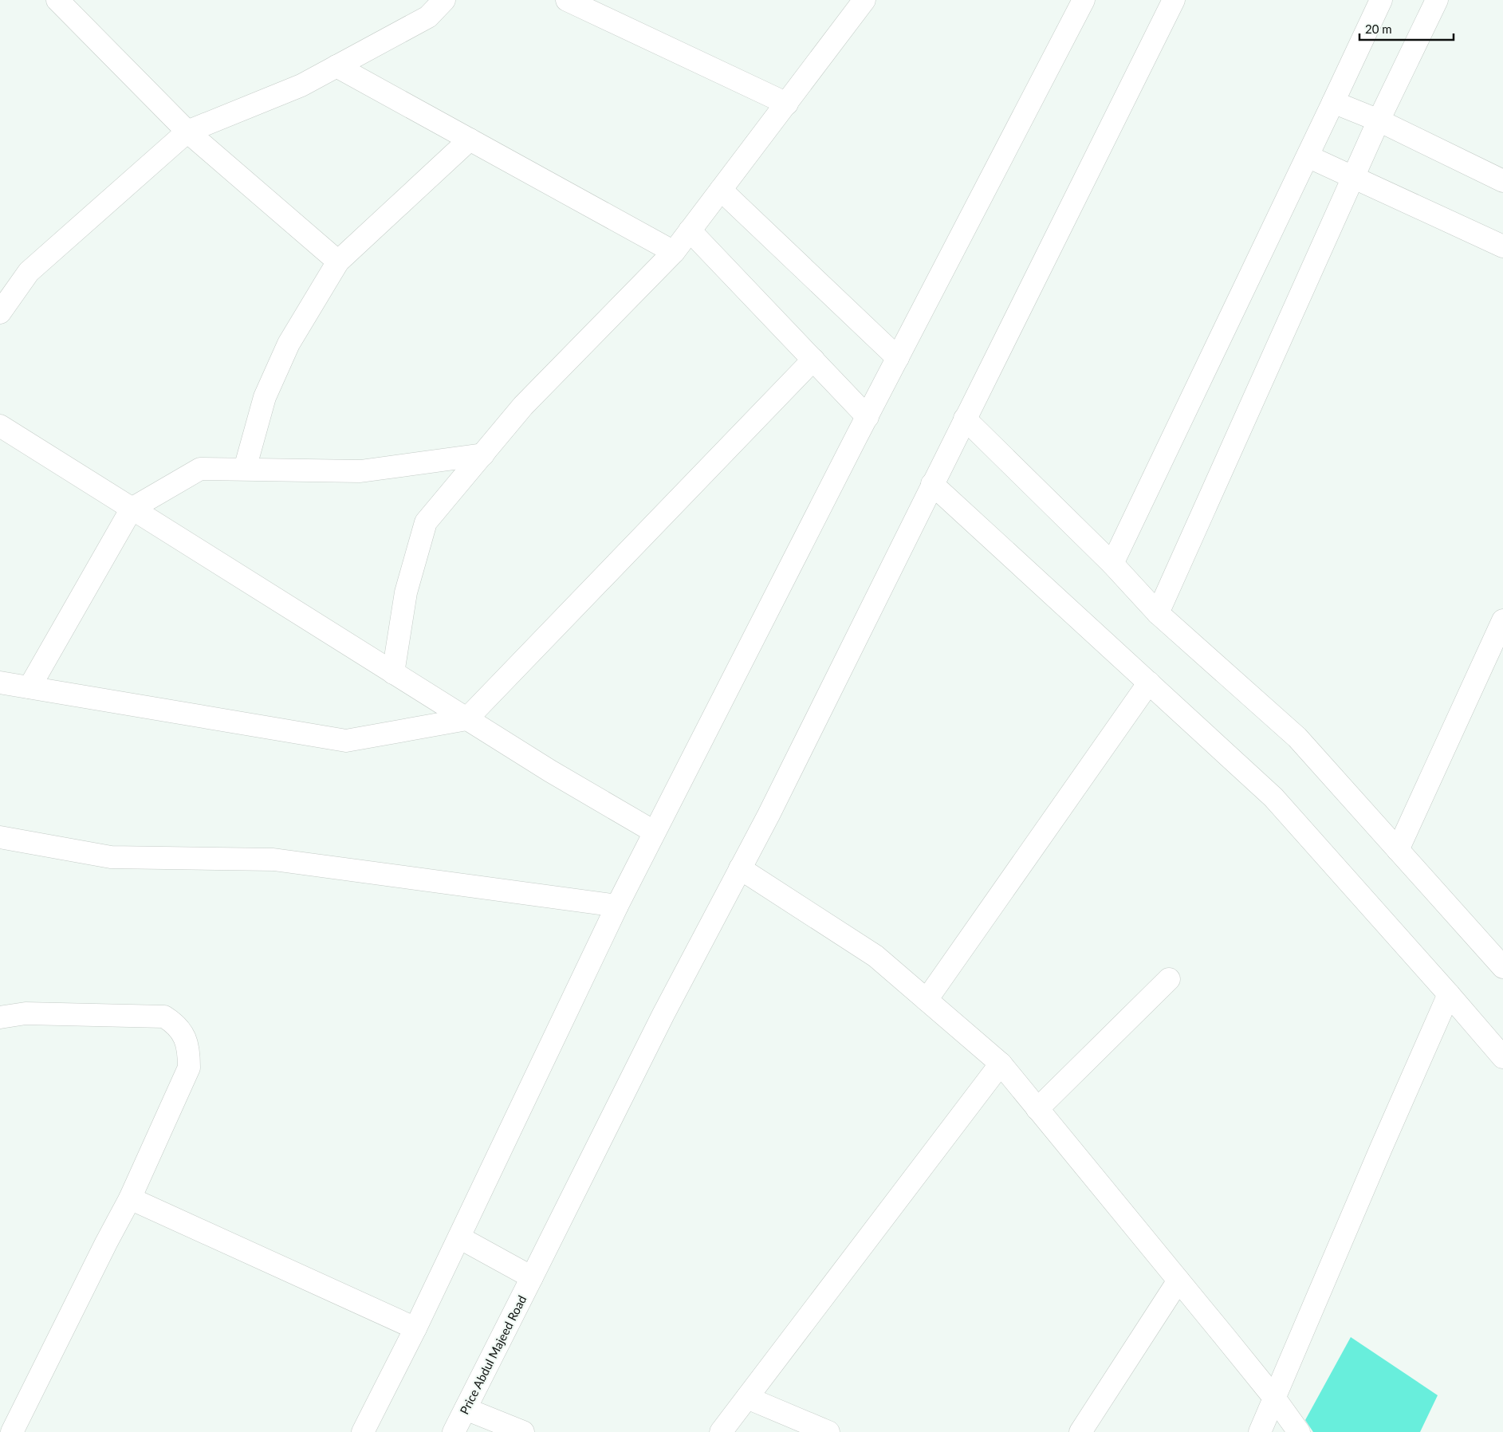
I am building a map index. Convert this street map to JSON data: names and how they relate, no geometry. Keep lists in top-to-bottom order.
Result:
{
  "streets": {
    "street": ["Price Abdul Majeed Road"]
  },
  "scale_bar": "20 m"
}
